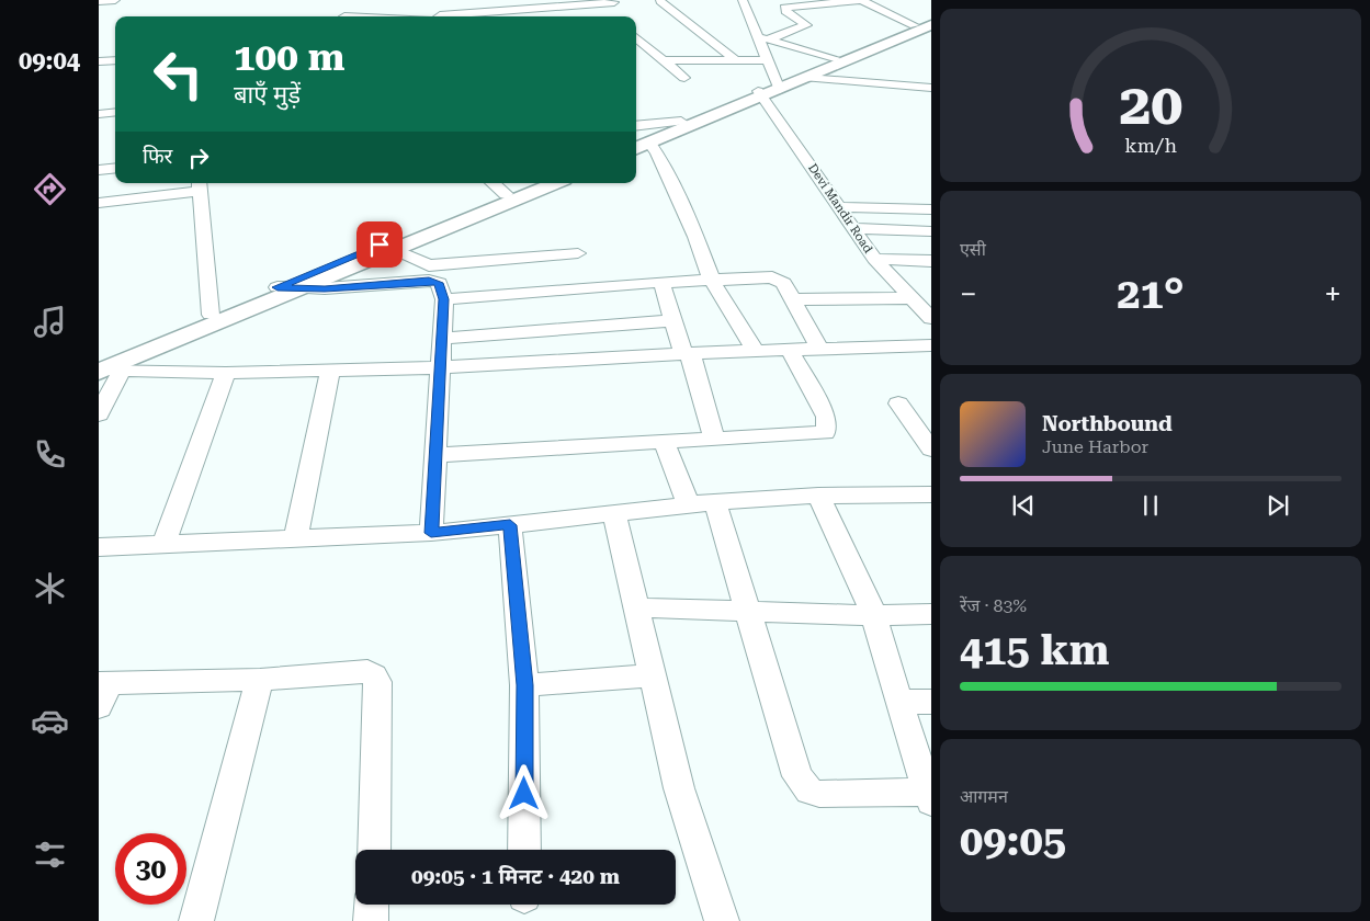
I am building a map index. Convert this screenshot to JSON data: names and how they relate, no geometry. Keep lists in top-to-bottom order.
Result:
{
  "streets": {
    "street": ["Devi Mandir Road"]
  },
  "page": {
    "tabs": "09:04",
    "turn": ["100 m", "बाएँ मुड़ें"],
    "then": "फिर",
    "tile": [
      "एसी",
      ["रेंज · 83%", "415 km"],
      ["आगमन", "09:05"]
    ],
    "heat": ["−", "21°", "+"],
    "song": ["Northbound", "June Harbor"],
    "limit": "30",
    "trip": "09:05 · 1 मिनट · 420 m",
    "gauge": ["20", "km/h"]
  }
}
